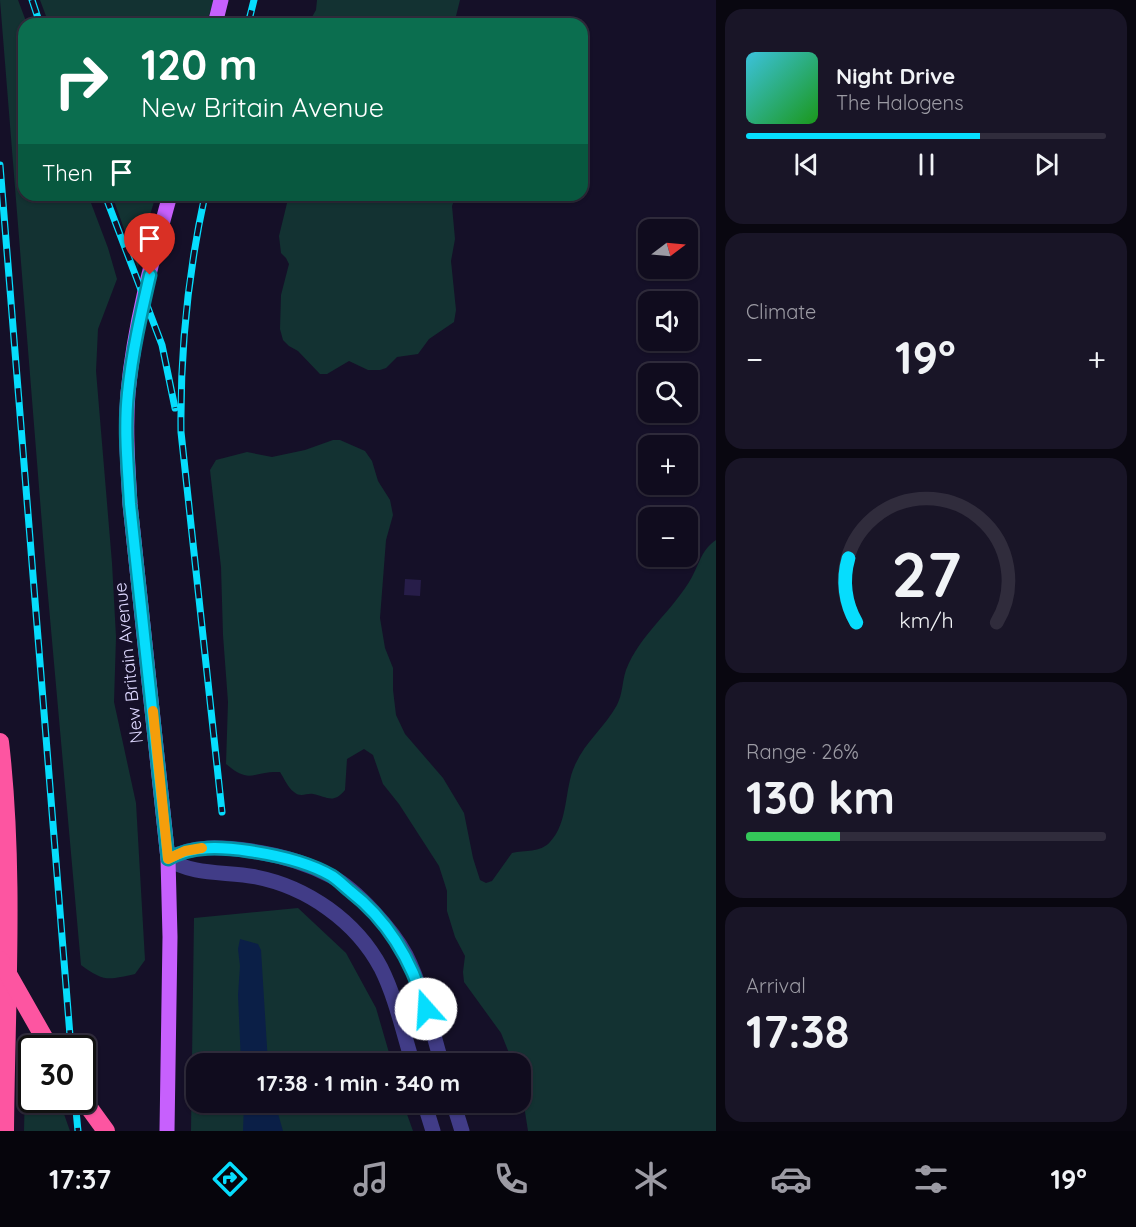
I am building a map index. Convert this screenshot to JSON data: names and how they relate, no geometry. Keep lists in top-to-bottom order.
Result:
{
  "streets": {
    "main road": ["New Britain Avenue"]
  },
  "north": "right",
  "page": {
    "turn": ["120 m", "New Britain Avenue"],
    "song": ["Night Drive", "The Halogens"],
    "then": "Then",
    "map_buttons": ["+", "−"],
    "tile": [
      "Climate",
      ["Range · 26%", "130 km"],
      ["Arrival", "17:38"]
    ],
    "heat": ["−", "19°", "+"],
    "limit": "30",
    "trip": "17:38 · 1 min · 340 m",
    "tabs": ["17:37", "19°"],
    "gauge": ["27", "km/h"]
  }
}
